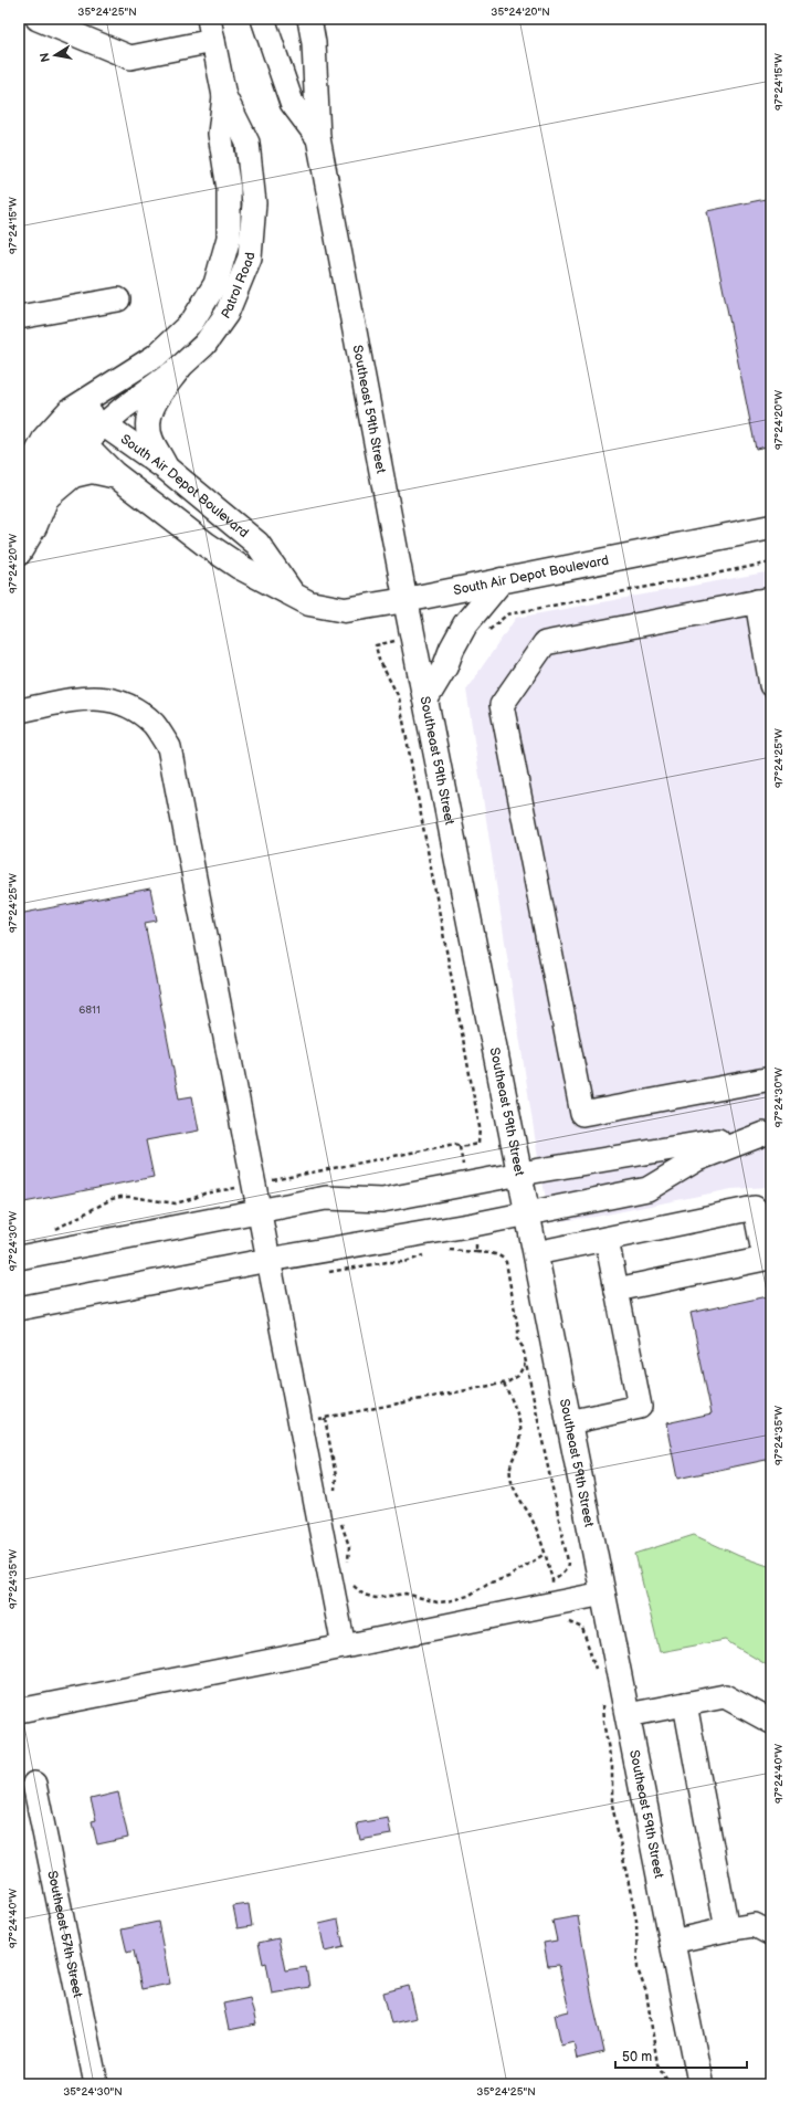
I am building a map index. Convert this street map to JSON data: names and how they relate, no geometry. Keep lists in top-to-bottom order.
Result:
{
  "streets": {
    "main road": ["Southeast 59th Street", "South Air Depot Boulevard"],
    "street": ["Patrol Road", "Southeast 57th Street"]
  },
  "crossings": [
    ["Patrol Road", "South Air Depot Boulevard"],
    ["Southeast 59th Street", "South Air Depot Boulevard"]
  ],
  "house_numbers": ["6811"],
  "scale_bar": "50 m",
  "north": "left",
  "coordinates": [
    "35°24'25\"N",
    "35°24'20\"N",
    "97°24'15\"W",
    "97°24'20\"W",
    "97°24'25\"W",
    "97°24'30\"W",
    "97°24'35\"W",
    "97°24'40\"W",
    "35°24'30\"N"
  ]
}
